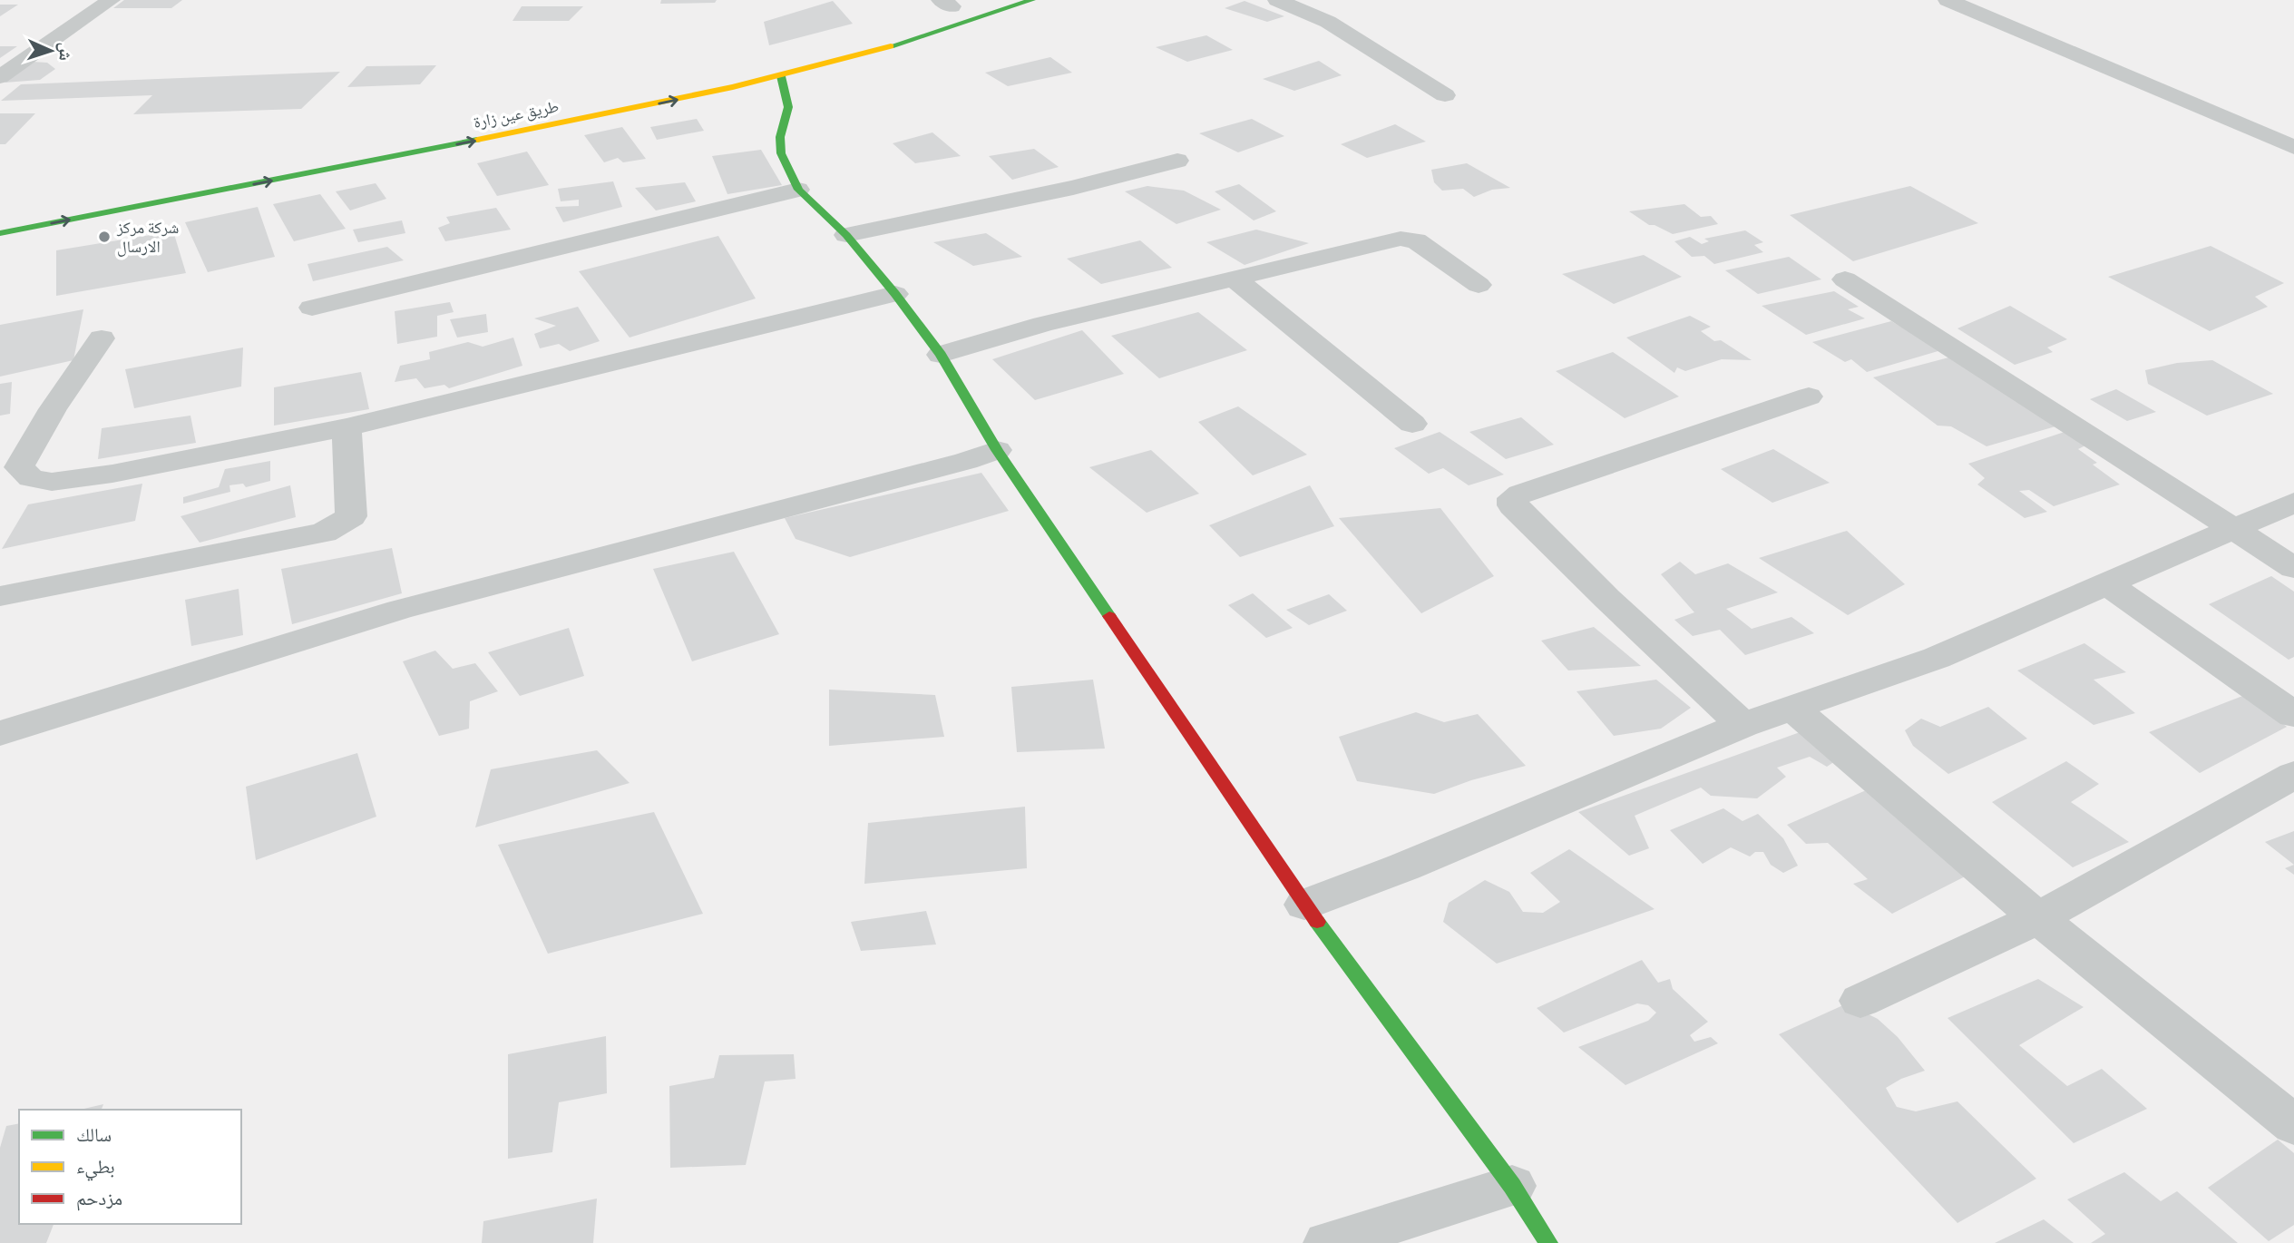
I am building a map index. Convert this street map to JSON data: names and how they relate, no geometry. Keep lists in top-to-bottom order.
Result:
{
  "streets": {
    "street": ["طريق عين زارة"]
  },
  "places": ["شركة مركز الارسال"],
  "legend": ["سالك", "بطيء", "مزدحم"],
  "north": "right"
}
